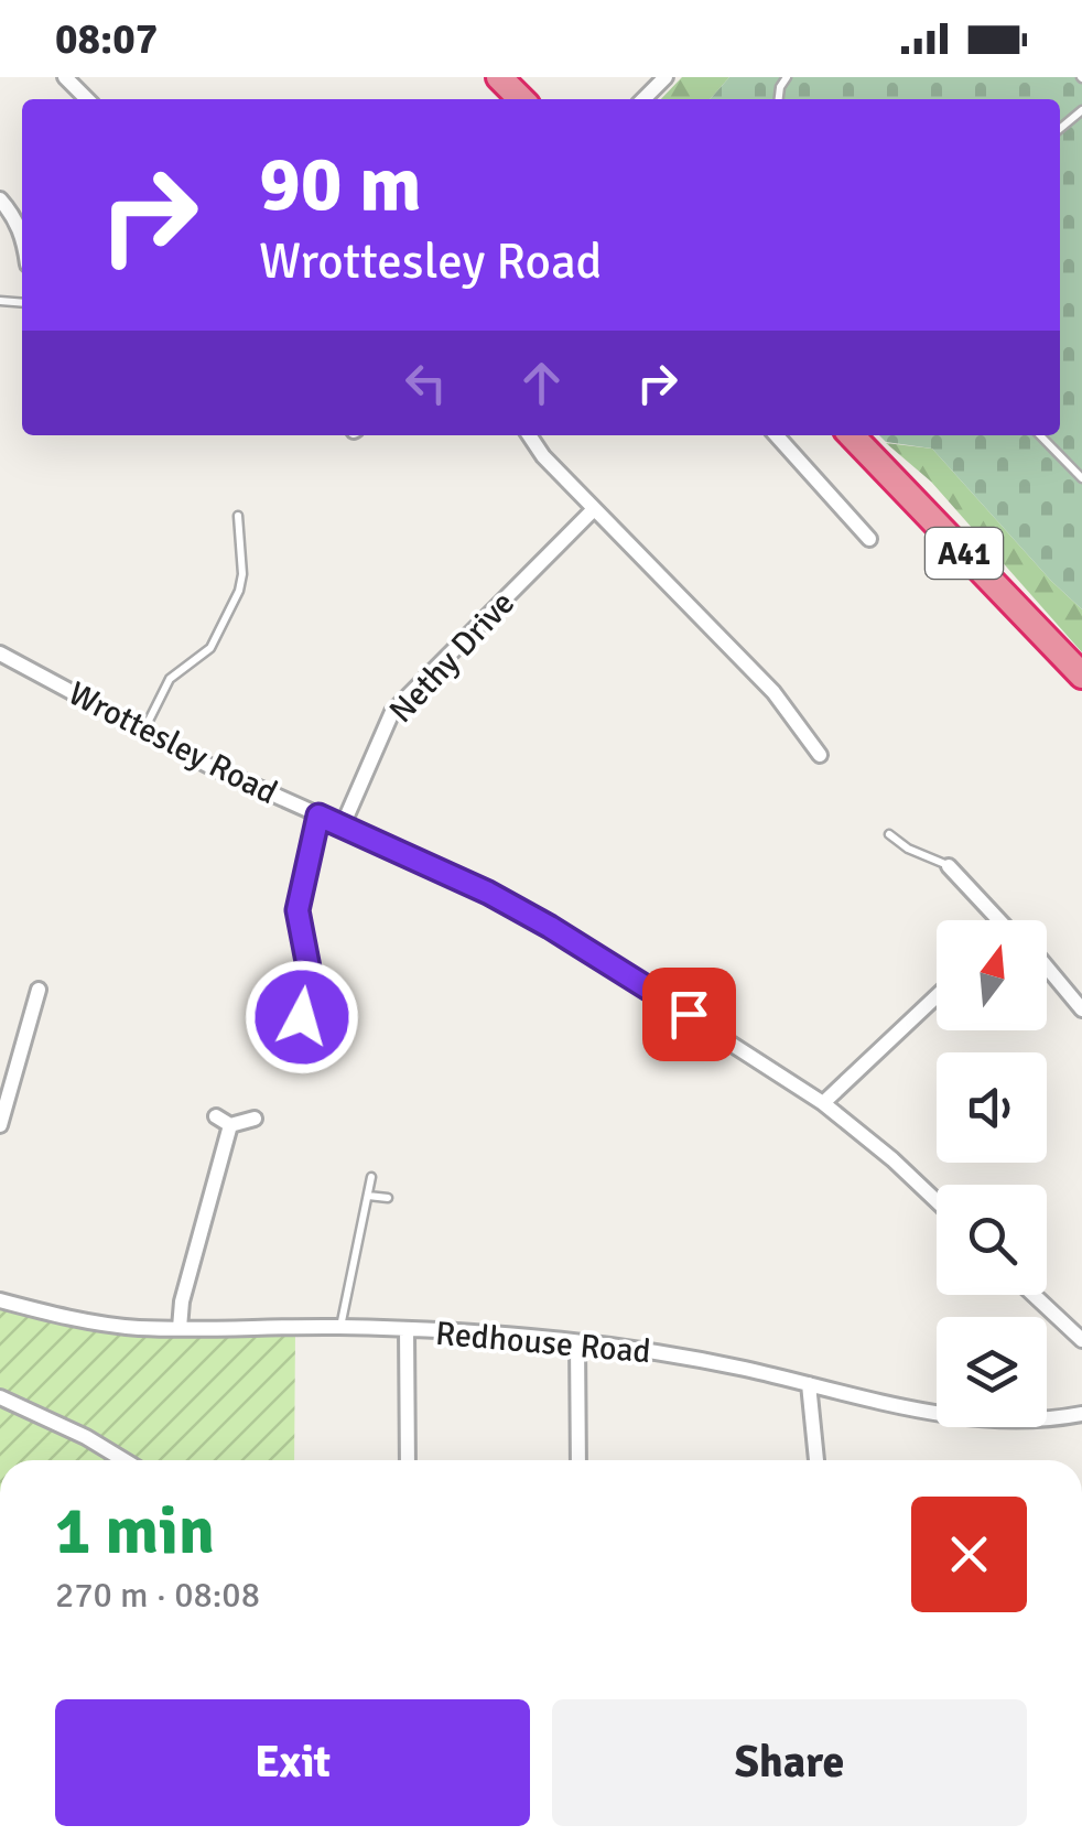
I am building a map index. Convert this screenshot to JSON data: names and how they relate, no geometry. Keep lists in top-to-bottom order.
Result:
{
  "streets": {
    "highway": ["A41"],
    "street": ["Nethy Drive", "Wrottesley Road", "Redhouse Road"]
  },
  "crossings": [
    ["Nethy Drive", "Wrottesley Road"]
  ],
  "north": "top",
  "page": {
    "status": "08:07",
    "turn": ["90 m", "Wrottesley Road"],
    "heading": ["1 min", "270 m · 08:08"],
    "buttons": ["Exit", "Share"]
  }
}
